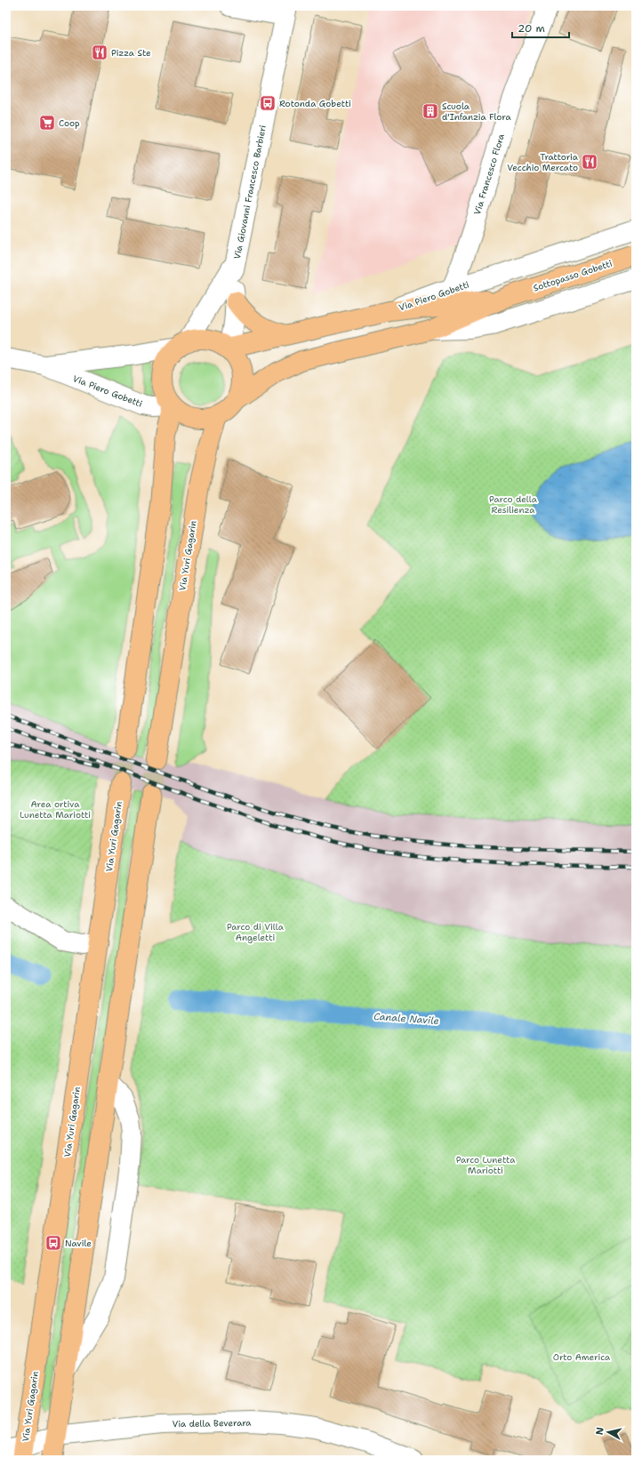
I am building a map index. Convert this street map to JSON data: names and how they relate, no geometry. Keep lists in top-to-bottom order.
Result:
{
  "streets": {
    "main road": ["Sottopasso Gobetti", "Via Piero Gobetti", "Via Yuri Gagarin"],
    "street": ["Via Francesco Flora", "Via Giovanni Francesco Barbieri", "Via della Beverara"]
  },
  "crossings": [
    ["Via Francesco Flora", "Via Piero Gobetti"],
    ["Via Giovanni Francesco Barbieri", "Via Piero Gobetti"],
    ["Via Giovanni Francesco Barbieri", "Via Yuri Gagarin"],
    ["Sottopasso Gobetti", "Via Piero Gobetti"],
    ["Via Piero Gobetti", "Via Yuri Gagarin"],
    ["Via Yuri Gagarin", "Via della Beverara"]
  ],
  "water": ["Canale Navile"],
  "parks": [
    "Parco della Resilienza",
    "Area ortiva Lunetta Mariotti",
    "Parco di Villa Angeletti",
    "Parco Lunetta Mariotti",
    "Orto America"
  ],
  "places": {
    "restaurant": ["Pizza Ste", "Trattoria Vecchio Mercato"],
    "bus stop": ["Rotonda Gobetti", "Navile"],
    "building": ["Scuola d'Infanzia Flora"],
    "supermarket": ["Coop"]
  },
  "scale_bar": "20 m",
  "north": "left"
}
